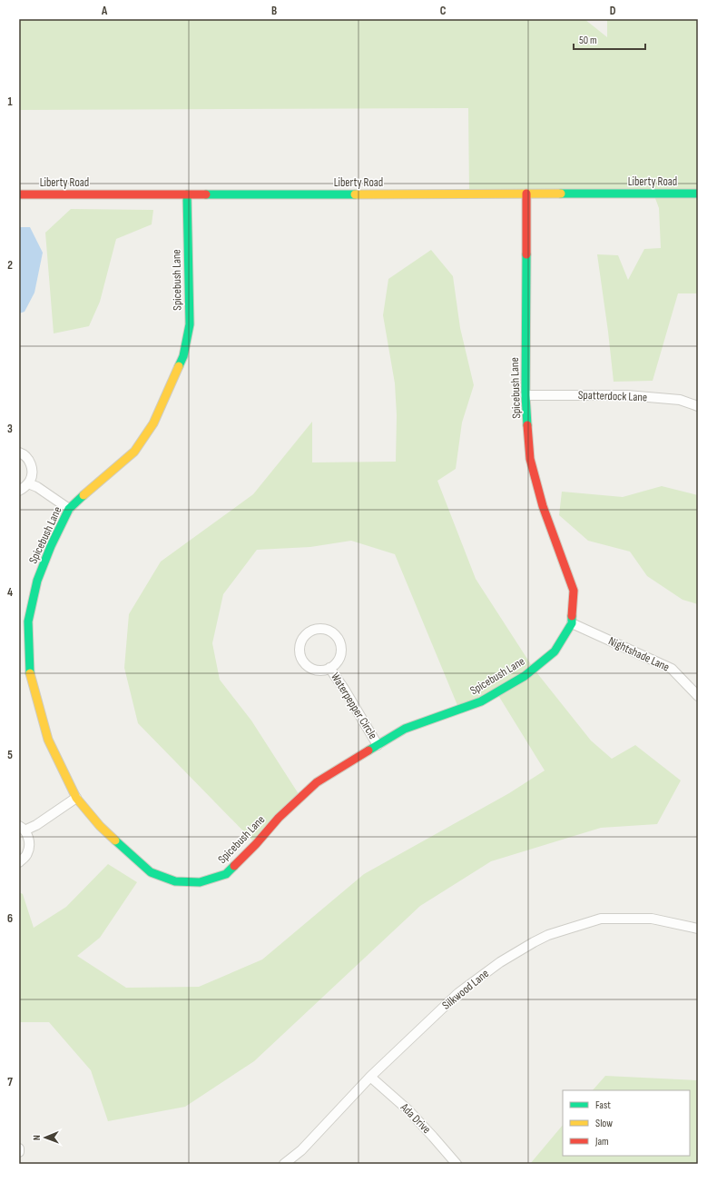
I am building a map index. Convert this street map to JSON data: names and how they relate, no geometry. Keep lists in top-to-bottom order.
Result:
{
  "streets": {
    "street": [
      "Liberty Road",
      "Spicebush Lane",
      "Spatterdock Lane",
      "Nightshade Lane",
      "Waterpepper Circle",
      "Silkwood Lane",
      "Ada Drive"
    ]
  },
  "crossings": [
    ["Liberty Road", "Spicebush Lane"],
    ["Spicebush Lane", "Spatterdock Lane"],
    ["Spicebush Lane", "Nightshade Lane"],
    ["Spicebush Lane", "Waterpepper Circle"],
    ["Silkwood Lane", "Ada Drive"]
  ],
  "legend": ["Fast", "Slow", "Jam"],
  "scale_bar": "50 m",
  "north": "left",
  "grid": {
    "columns": [
      "A",
      "B",
      "C",
      "D"
    ],
    "rows": [
      "1",
      "2",
      "3",
      "4",
      "5",
      "6",
      "7"
    ]
  }
}
